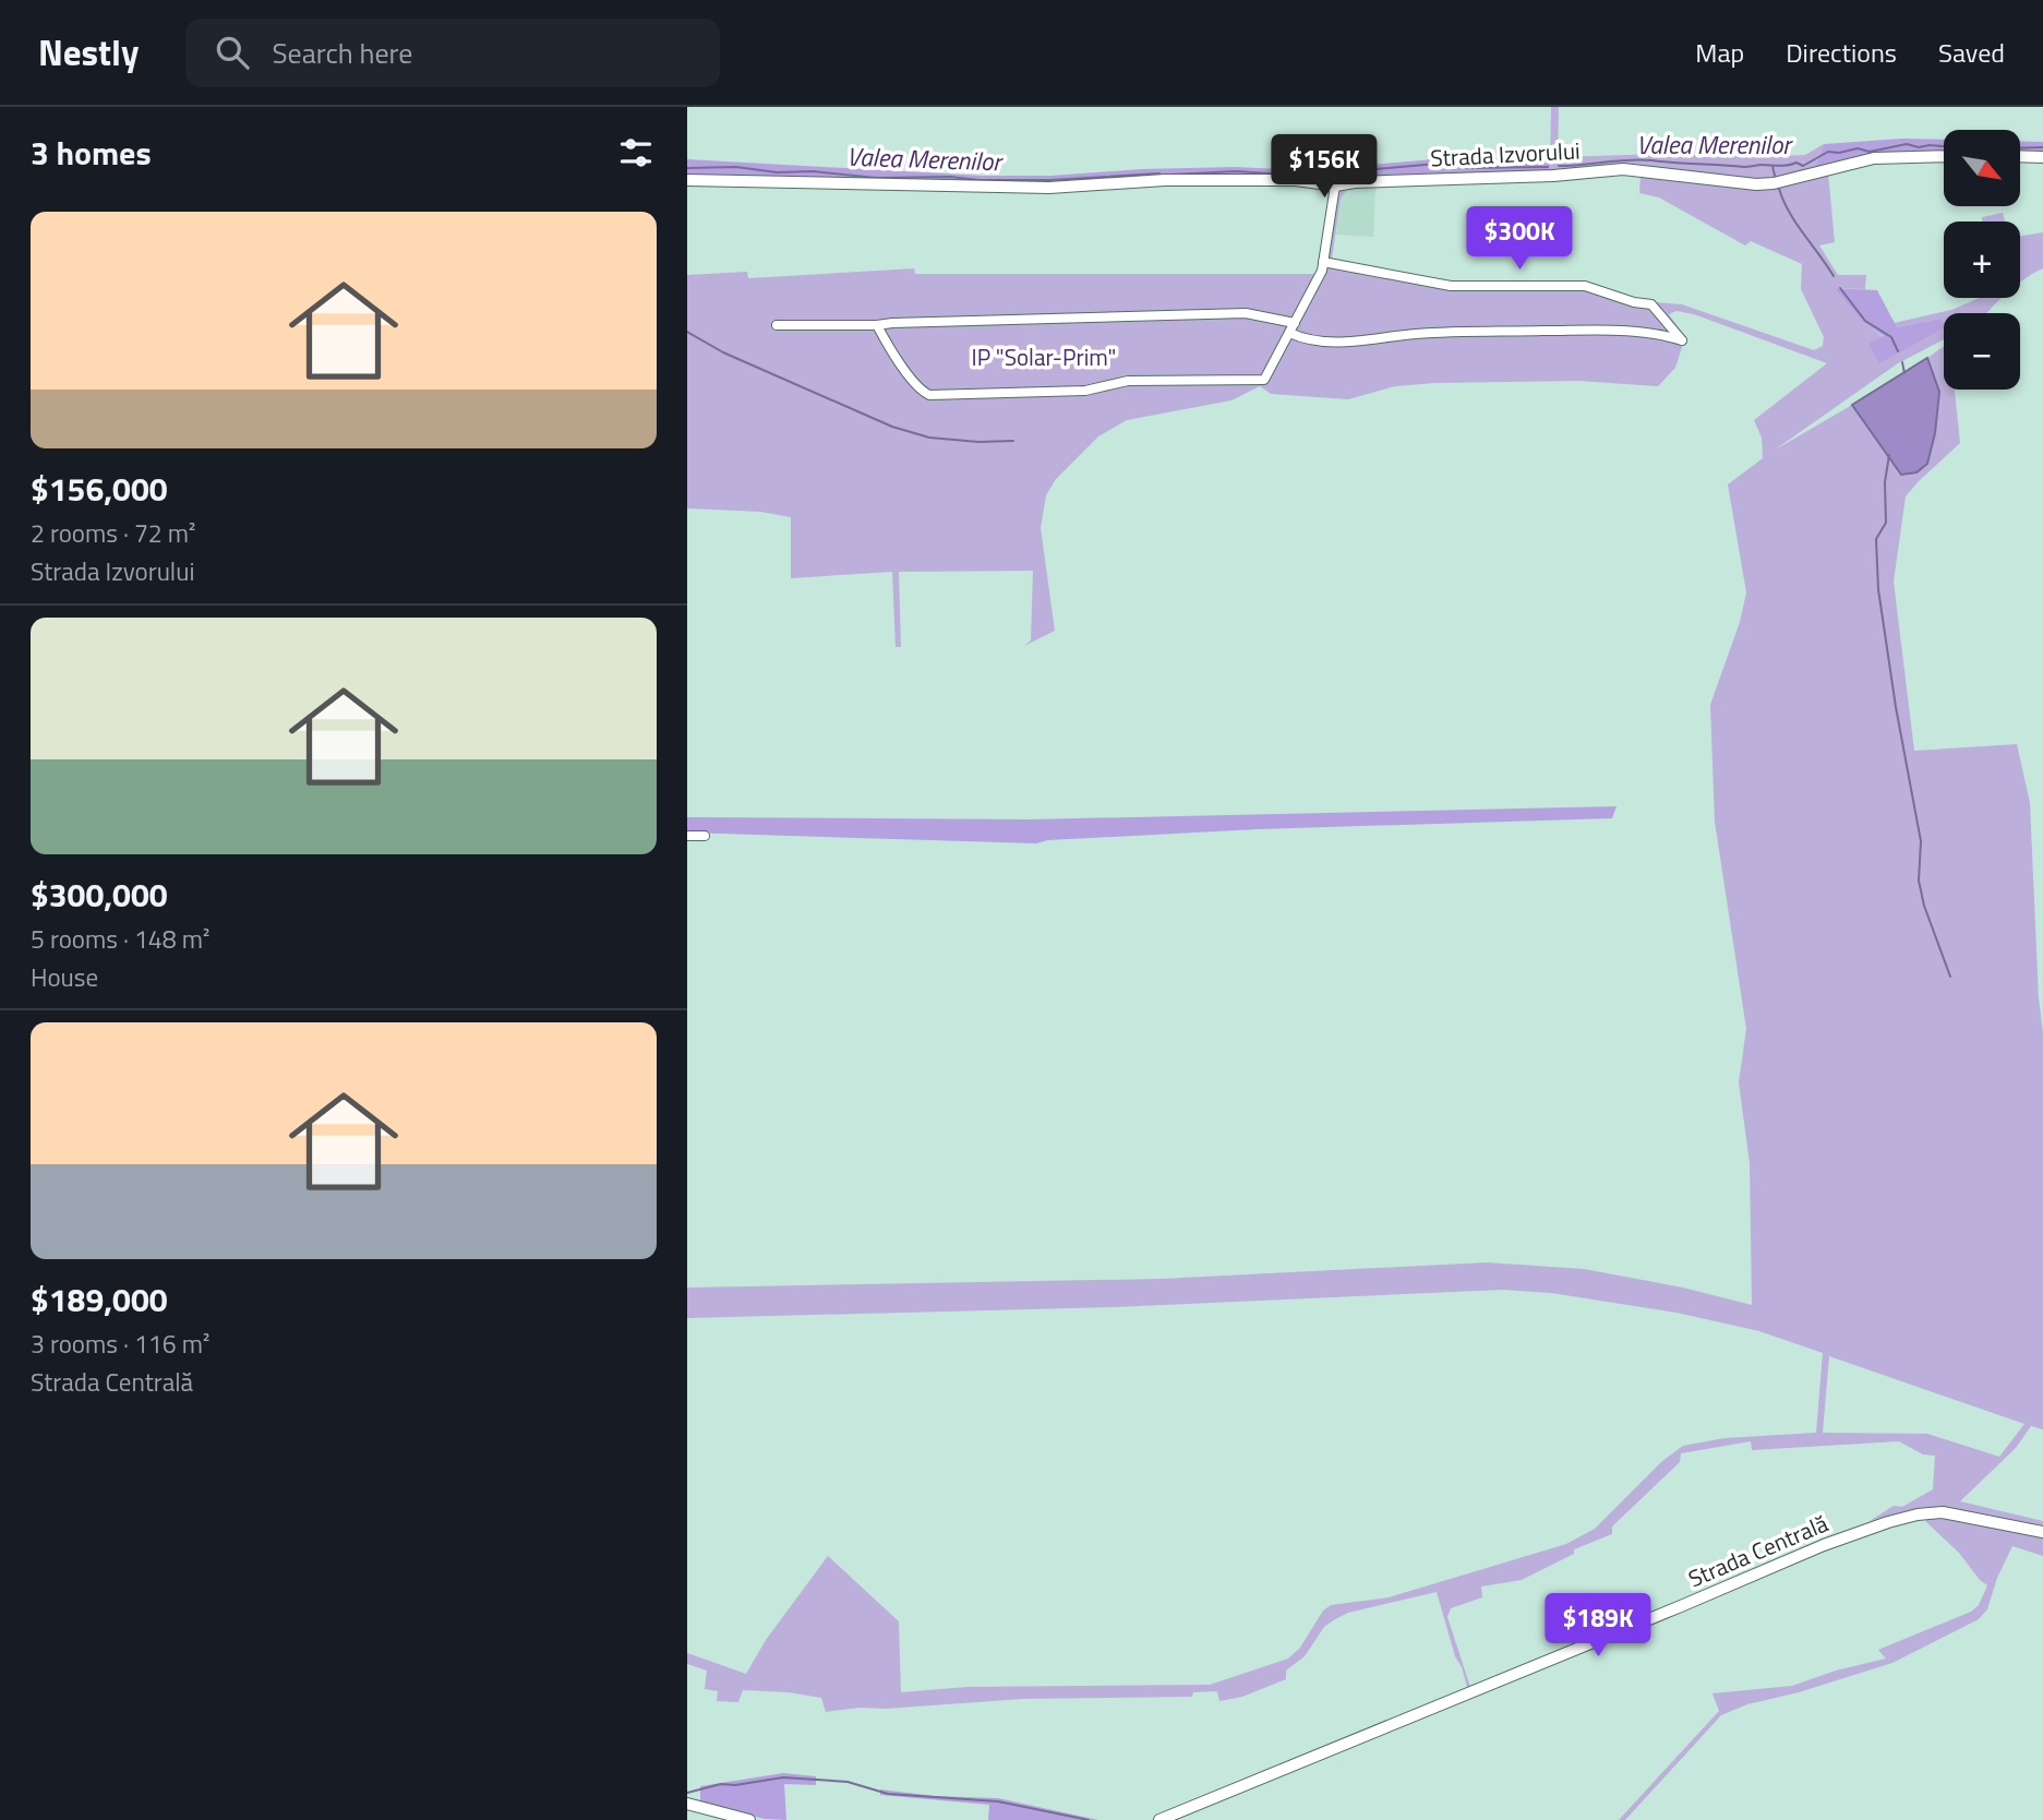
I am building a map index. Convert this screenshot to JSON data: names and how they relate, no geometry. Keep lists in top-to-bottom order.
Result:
{
  "streets": {
    "street": ["Strada Izvorului", "Strada Centrală"]
  },
  "water": ["Valea Merenilor"],
  "parks": ["IP \"Solar-Prim\""],
  "north": "bottom right",
  "page": {
    "header": "Nestly",
    "search": "Search here",
    "nav": ["Map", "Directions", "Saved"],
    "heading": "3 homes",
    "map_buttons": ["+", "−"],
    "price": ["$156K", "$300K", "$189K"],
    "list": [
      {
        "name": "$156,000",
        "note": "2 rooms · 72 m² · Strada Izvorului"
      },
      {
        "name": "$300,000",
        "note": "5 rooms · 148 m² · House"
      },
      {
        "name": "$189,000",
        "note": "3 rooms · 116 m² · Strada Centrală"
      }
    ]
  }
}
